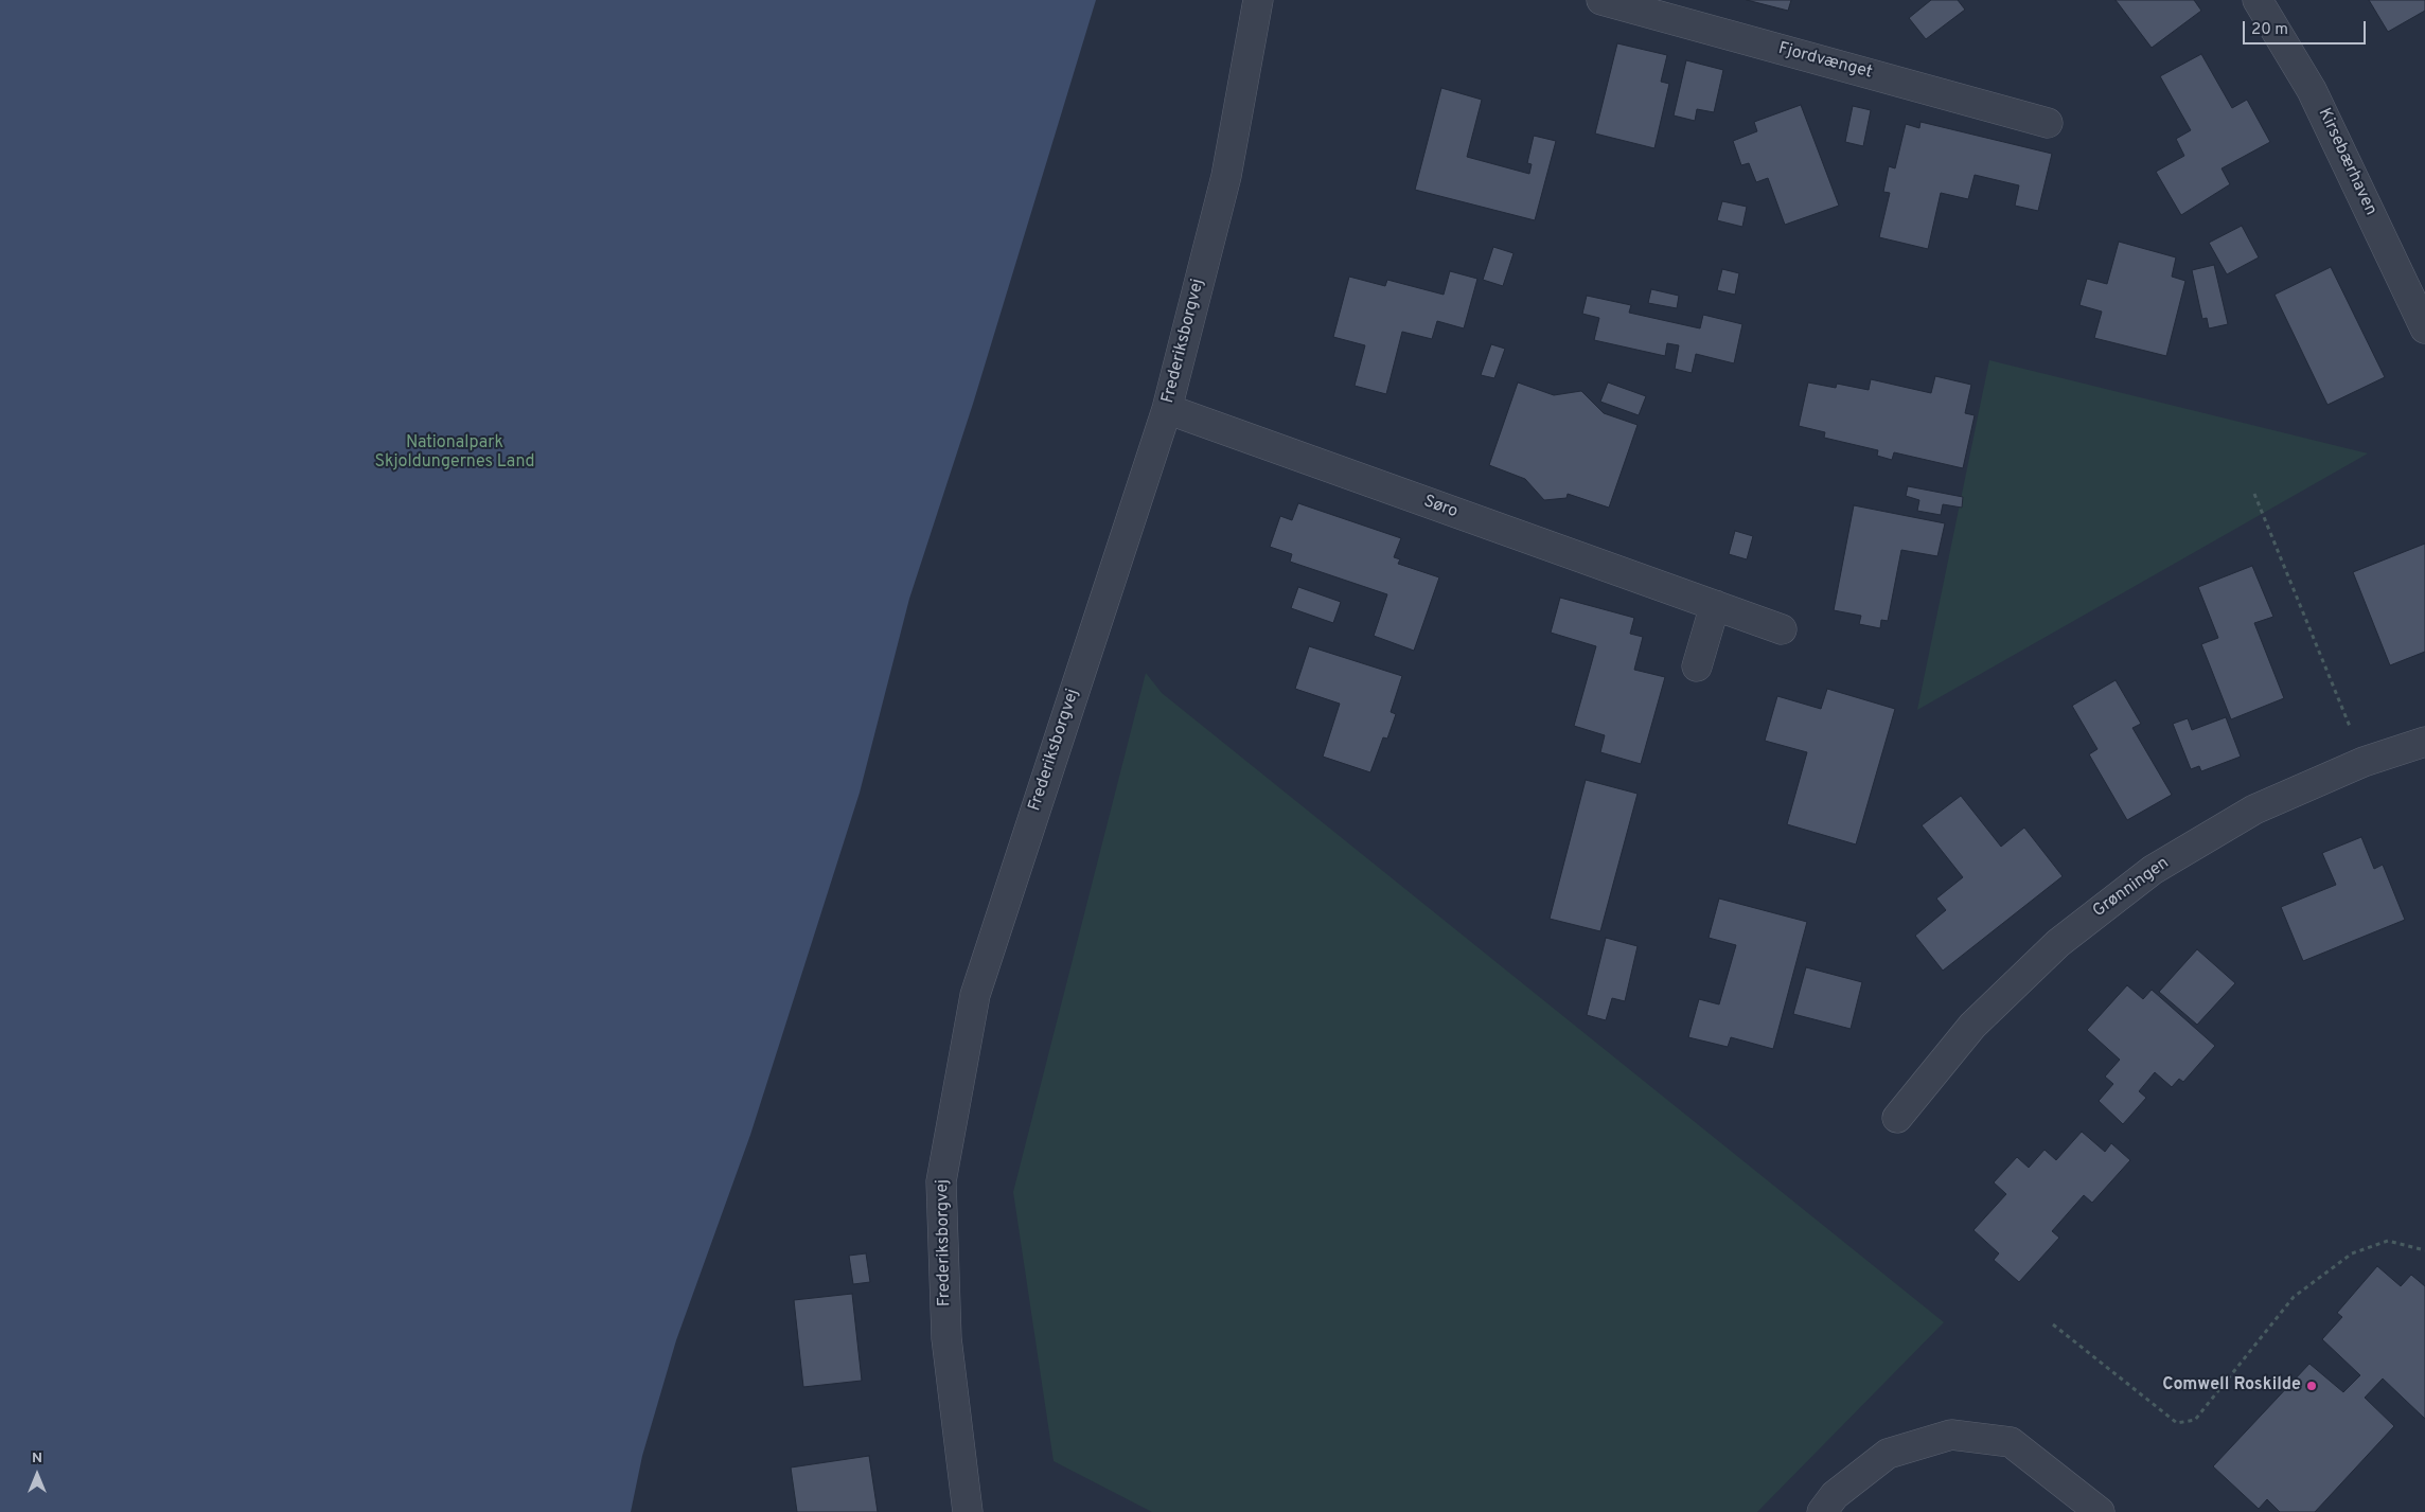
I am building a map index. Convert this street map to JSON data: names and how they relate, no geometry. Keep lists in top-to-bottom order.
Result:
{
  "streets": {
    "street": [
      "Fjordvænget",
      "Kirsebærhaven",
      "Frederiksborgvej",
      "Søro",
      "Grønningen"
    ]
  },
  "crossings": [
    ["Frederiksborgvej", "Søro"]
  ],
  "parks": ["Nationalpark Skjoldungernes Land"],
  "places": ["Comwell Roskilde"],
  "scale_bar": "20 m",
  "north": "top"
}
